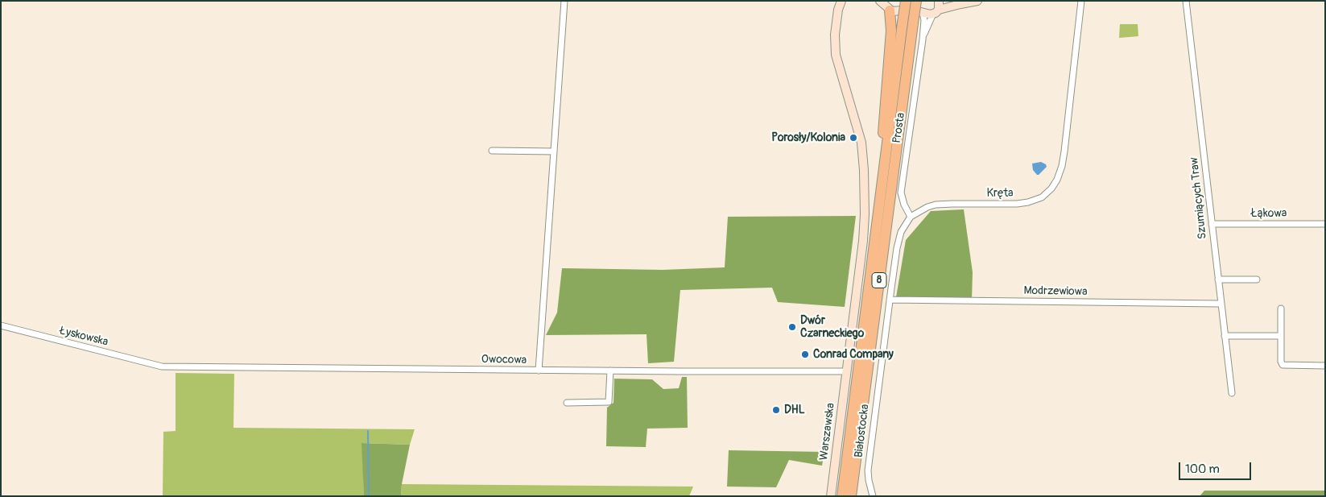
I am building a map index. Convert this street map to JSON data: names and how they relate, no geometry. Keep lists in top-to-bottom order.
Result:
{
  "streets": {
    "highway": ["8"],
    "street": [
      "Prosta",
      "Kręta",
      "Szumiących Traw",
      "Łąkowa",
      "Modrzewiowa",
      "Łyskowska",
      "Owocowa",
      "Białostocka",
      "Warszawska"
    ]
  },
  "crossings": [
    ["Prosta", "Kręta"],
    ["Kręta", "Modrzewiowa"],
    ["Kręta", "Białostocka"],
    ["Szumiących Traw", "Łąkowa"],
    ["Szumiących Traw", "Modrzewiowa"],
    ["Łyskowska", "Owocowa"],
    ["Owocowa", "Warszawska"]
  ],
  "places": [
    "Porosły/Kolonia",
    "Dwór Czarneckiego",
    "Conrad Company",
    "DHL"
  ],
  "scale_bar": "100 m"
}
